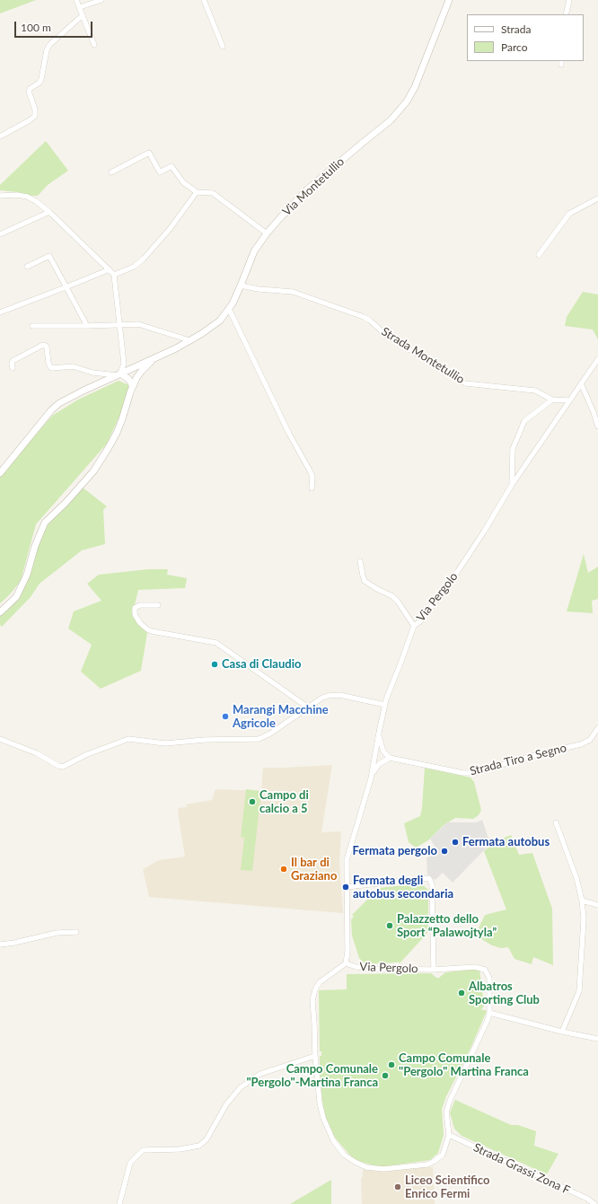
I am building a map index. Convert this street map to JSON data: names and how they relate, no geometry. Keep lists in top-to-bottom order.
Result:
{
  "streets": {
    "street": [
      "Via Montetullio",
      "Strada Montetullio",
      "Via Pergolo",
      "Strada Tiro a Segno",
      "Strada Grassi Zona F"
    ]
  },
  "crossings": [
    ["Via Montetullio", "Strada Montetullio"],
    ["Strada Montetullio", "Via Pergolo"],
    ["Via Pergolo", "Strada Grassi Zona F"]
  ],
  "places": [
    "Casa di Claudio",
    "Marangi Macchine Agricole",
    "Campo di calcio a 5",
    "Fermata autobus",
    "Fermata pergolo",
    "Il bar di Graziano",
    "Fermata degli autobus secondaria",
    "Palazzetto dello Sport “Palawojtyla”",
    "Albatros Sporting Club",
    "Campo Comunale \"Pergolo\" Martina Franca",
    "Campo Comunale \"Pergolo\"-Martina Franca",
    "Liceo Scientifico Enrico Fermi"
  ],
  "legend": ["Strada", "Parco"],
  "scale_bar": "100 m"
}
